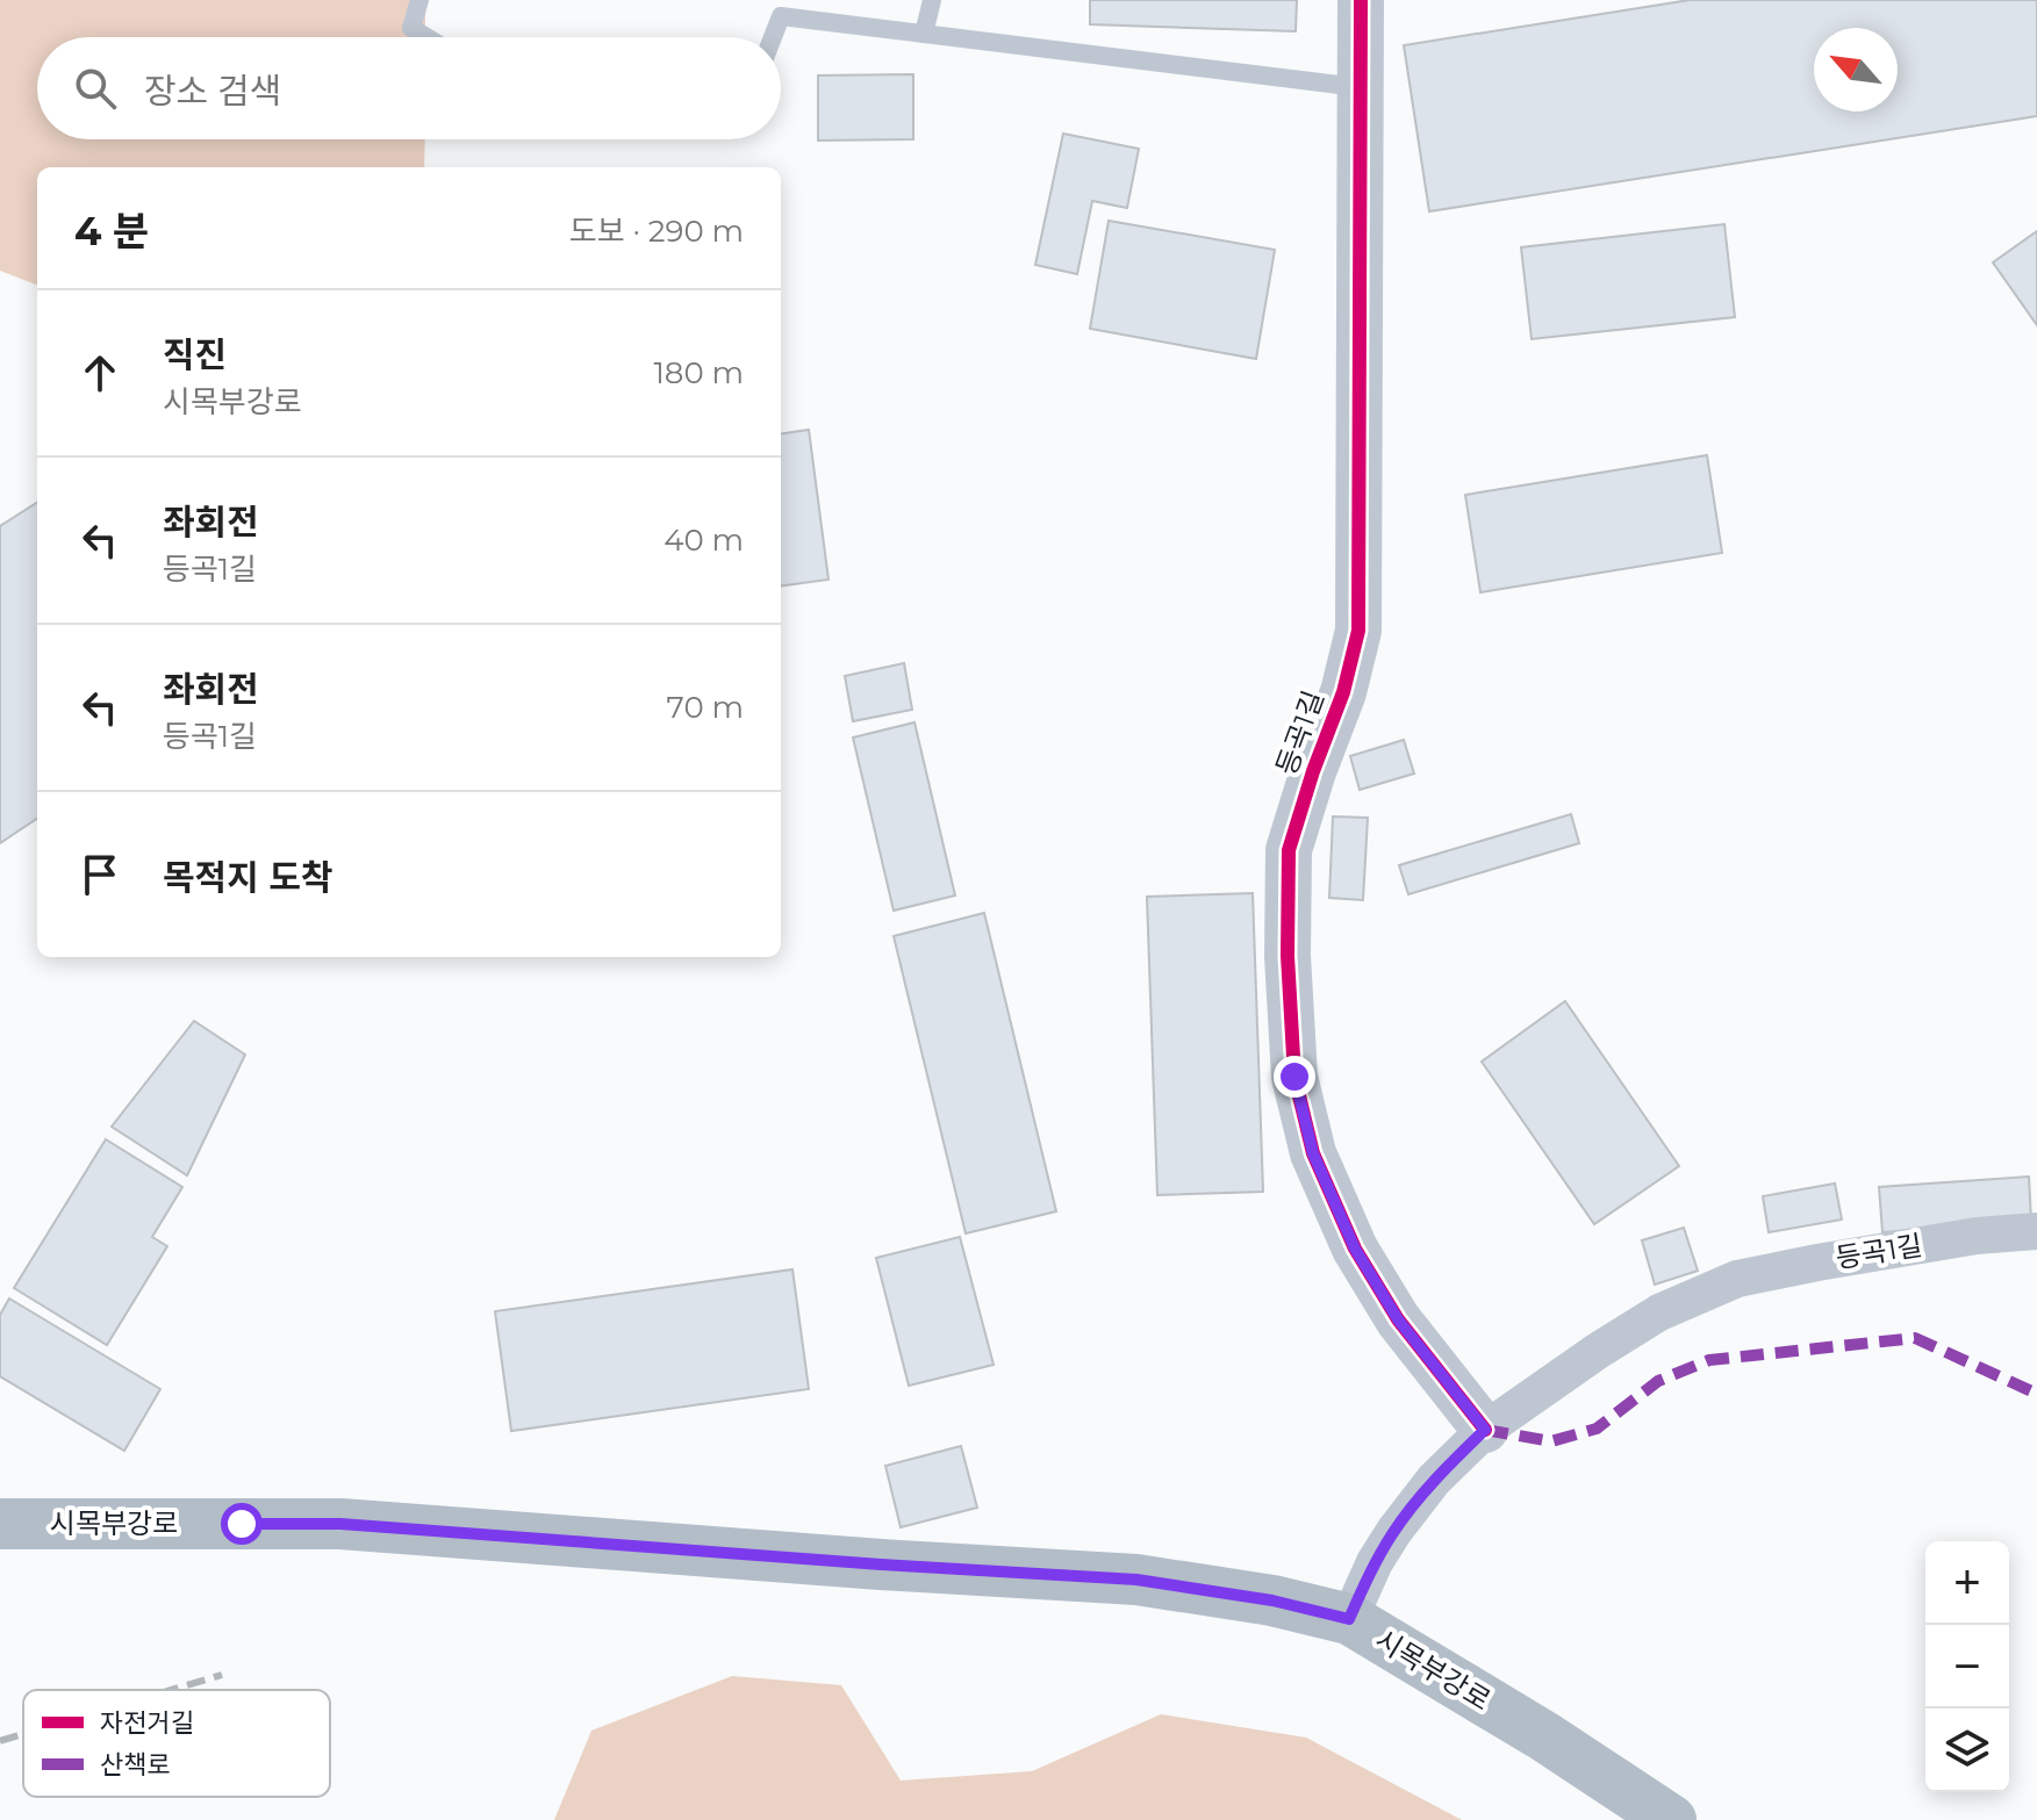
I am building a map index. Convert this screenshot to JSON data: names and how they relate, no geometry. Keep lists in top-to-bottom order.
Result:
{
  "streets": {
    "main road": ["시목부강로"],
    "street": ["등곡1길"]
  },
  "crossings": [
    ["등곡1길", "시목부강로"]
  ],
  "legend": ["자전거길", "산책로"],
  "north": "top left",
  "page": {
    "search": "장소 검색",
    "heading": ["4 분", "도보 · 290 m"],
    "list": [
      ["직진", "시목부강로", "180 m"],
      ["좌회전", "등곡1길", "40 m"],
      ["좌회전", "등곡1길", "70 m"],
      "목적지 도착"
    ],
    "map_buttons": ["+", "−"]
  }
}
